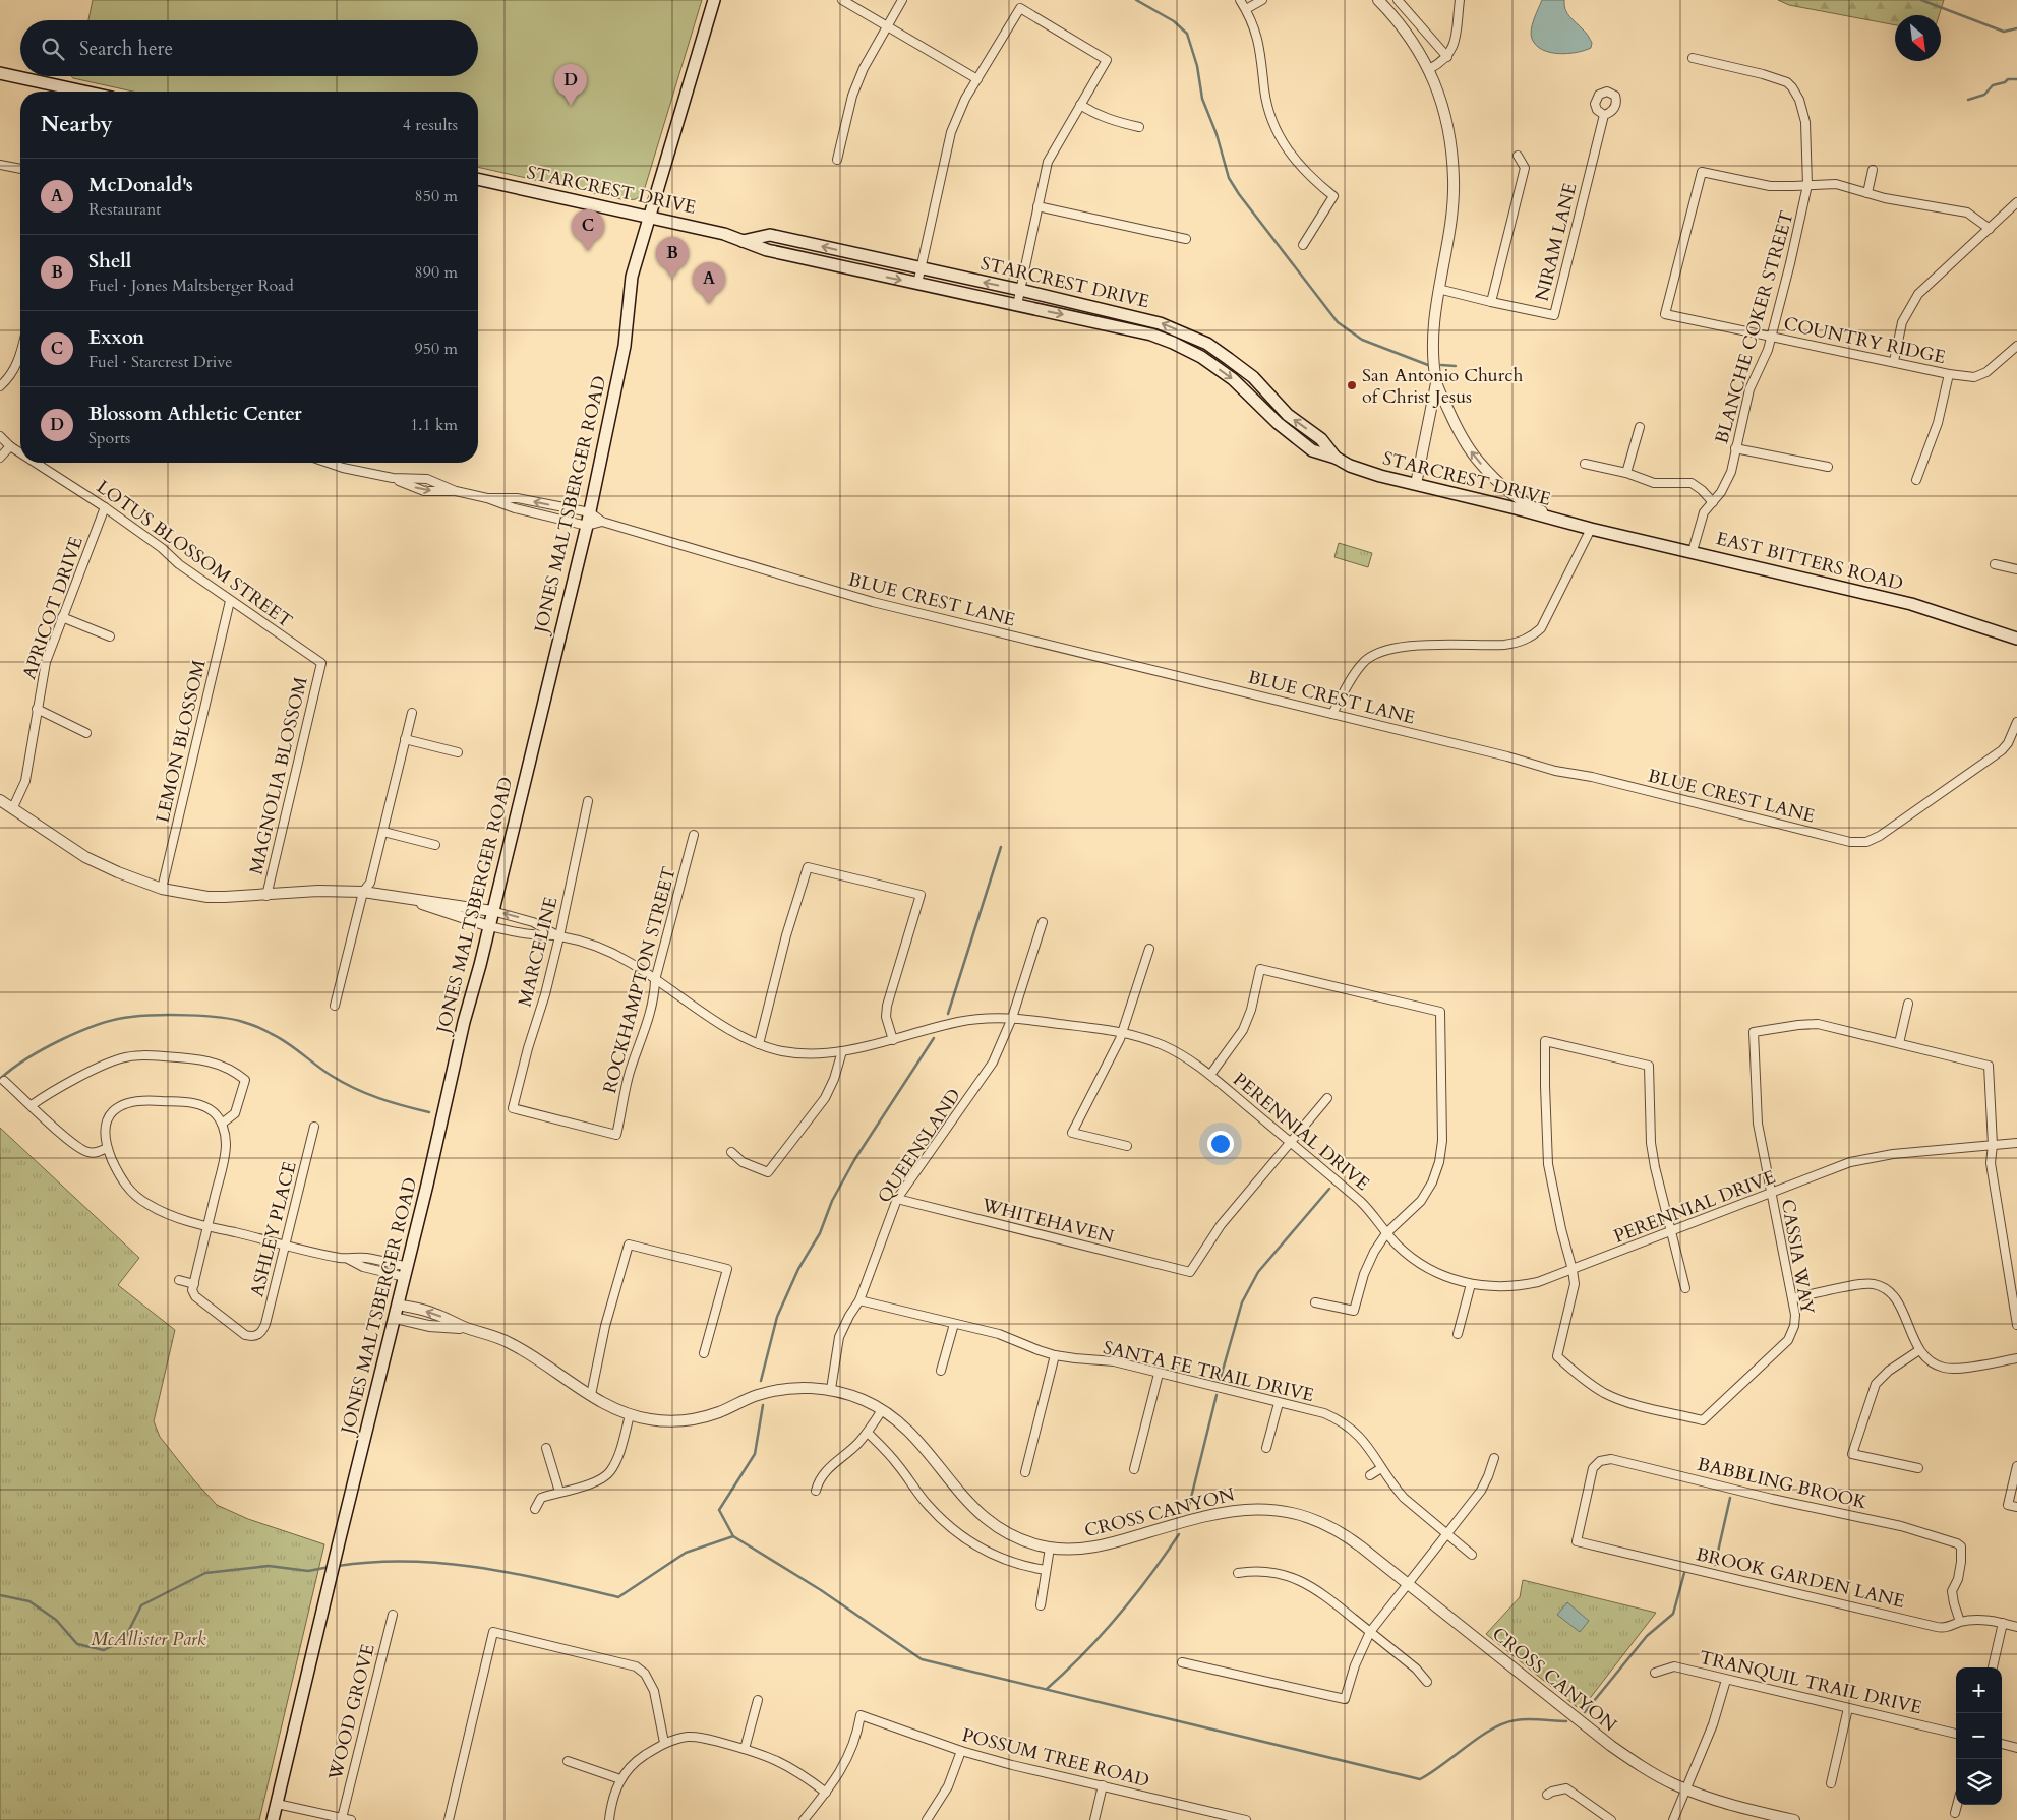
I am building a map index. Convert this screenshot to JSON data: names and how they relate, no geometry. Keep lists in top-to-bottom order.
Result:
{
  "streets": {
    "main road": ["STARCREST DRIVE", "JONES MALTSBERGER ROAD", "EAST BITTERS ROAD"],
    "street": [
      "NIRAM LANE",
      "BLANCHE COKER STREET",
      "COUNTRY RIDGE",
      "LOTUS BLOSSOM STREET",
      "BLUE CREST LANE",
      "APRICOT DRIVE",
      "LEMON BLOSSOM",
      "MAGNOLIA BLOSSOM",
      "MARCELINE",
      "ROCKHAMPTON STREET",
      "PERENNIAL DRIVE",
      "QUEENSLAND",
      "WHITEHAVEN",
      "ASHLEY PLACE",
      "CASSIA WAY",
      "SANTA FE TRAIL DRIVE",
      "BABBLING BROOK",
      "CROSS CANYON",
      "BROOK GARDEN LANE",
      "TRANQUIL TRAIL DRIVE",
      "WOOD GROVE",
      "POSSUM TREE ROAD"
    ]
  },
  "crossings": [
    ["STARCREST DRIVE", "JONES MALTSBERGER ROAD"],
    ["STARCREST DRIVE", "EAST BITTERS ROAD"],
    ["BLANCHE COKER STREET", "COUNTRY RIDGE"],
    ["BLANCHE COKER STREET", "EAST BITTERS ROAD"],
    ["JONES MALTSBERGER ROAD", "BLUE CREST LANE"],
    ["JONES MALTSBERGER ROAD", "PERENNIAL DRIVE"],
    ["JONES MALTSBERGER ROAD", "CROSS CANYON"],
    ["LOTUS BLOSSOM STREET", "APRICOT DRIVE"],
    ["LOTUS BLOSSOM STREET", "LEMON BLOSSOM"],
    ["LOTUS BLOSSOM STREET", "MAGNOLIA BLOSSOM"],
    ["MARCELINE", "ROCKHAMPTON STREET"],
    ["MARCELINE", "PERENNIAL DRIVE"],
    ["ROCKHAMPTON STREET", "PERENNIAL DRIVE"],
    ["PERENNIAL DRIVE", "QUEENSLAND"],
    ["PERENNIAL DRIVE", "WHITEHAVEN"],
    ["PERENNIAL DRIVE", "CASSIA WAY"],
    ["QUEENSLAND", "WHITEHAVEN"],
    ["QUEENSLAND", "SANTA FE TRAIL DRIVE"],
    ["QUEENSLAND", "CROSS CANYON"],
    ["BABBLING BROOK", "BROOK GARDEN LANE"]
  ],
  "parks": ["McAllister Park"],
  "places": ["San Antonio Church of Christ Jesus"],
  "north": "bottom right",
  "page": {
    "search": "Search here",
    "pins": [
      "D",
      "C",
      "B",
      "A"
    ],
    "heading": ["Nearby", "4 results"],
    "list": [
      {
        "mark": "A",
        "name": "McDonald's",
        "note": "Restaurant",
        "value": "850 m"
      },
      {
        "mark": "B",
        "name": "Shell",
        "note": "Fuel · Jones Maltsberger Road",
        "value": "890 m"
      },
      {
        "mark": "C",
        "name": "Exxon",
        "note": "Fuel · Starcrest Drive",
        "value": "950 m"
      },
      {
        "mark": "D",
        "name": "Blossom Athletic Center",
        "note": "Sports",
        "value": "1.1 km"
      }
    ],
    "map_buttons": ["+", "−"]
  }
}
